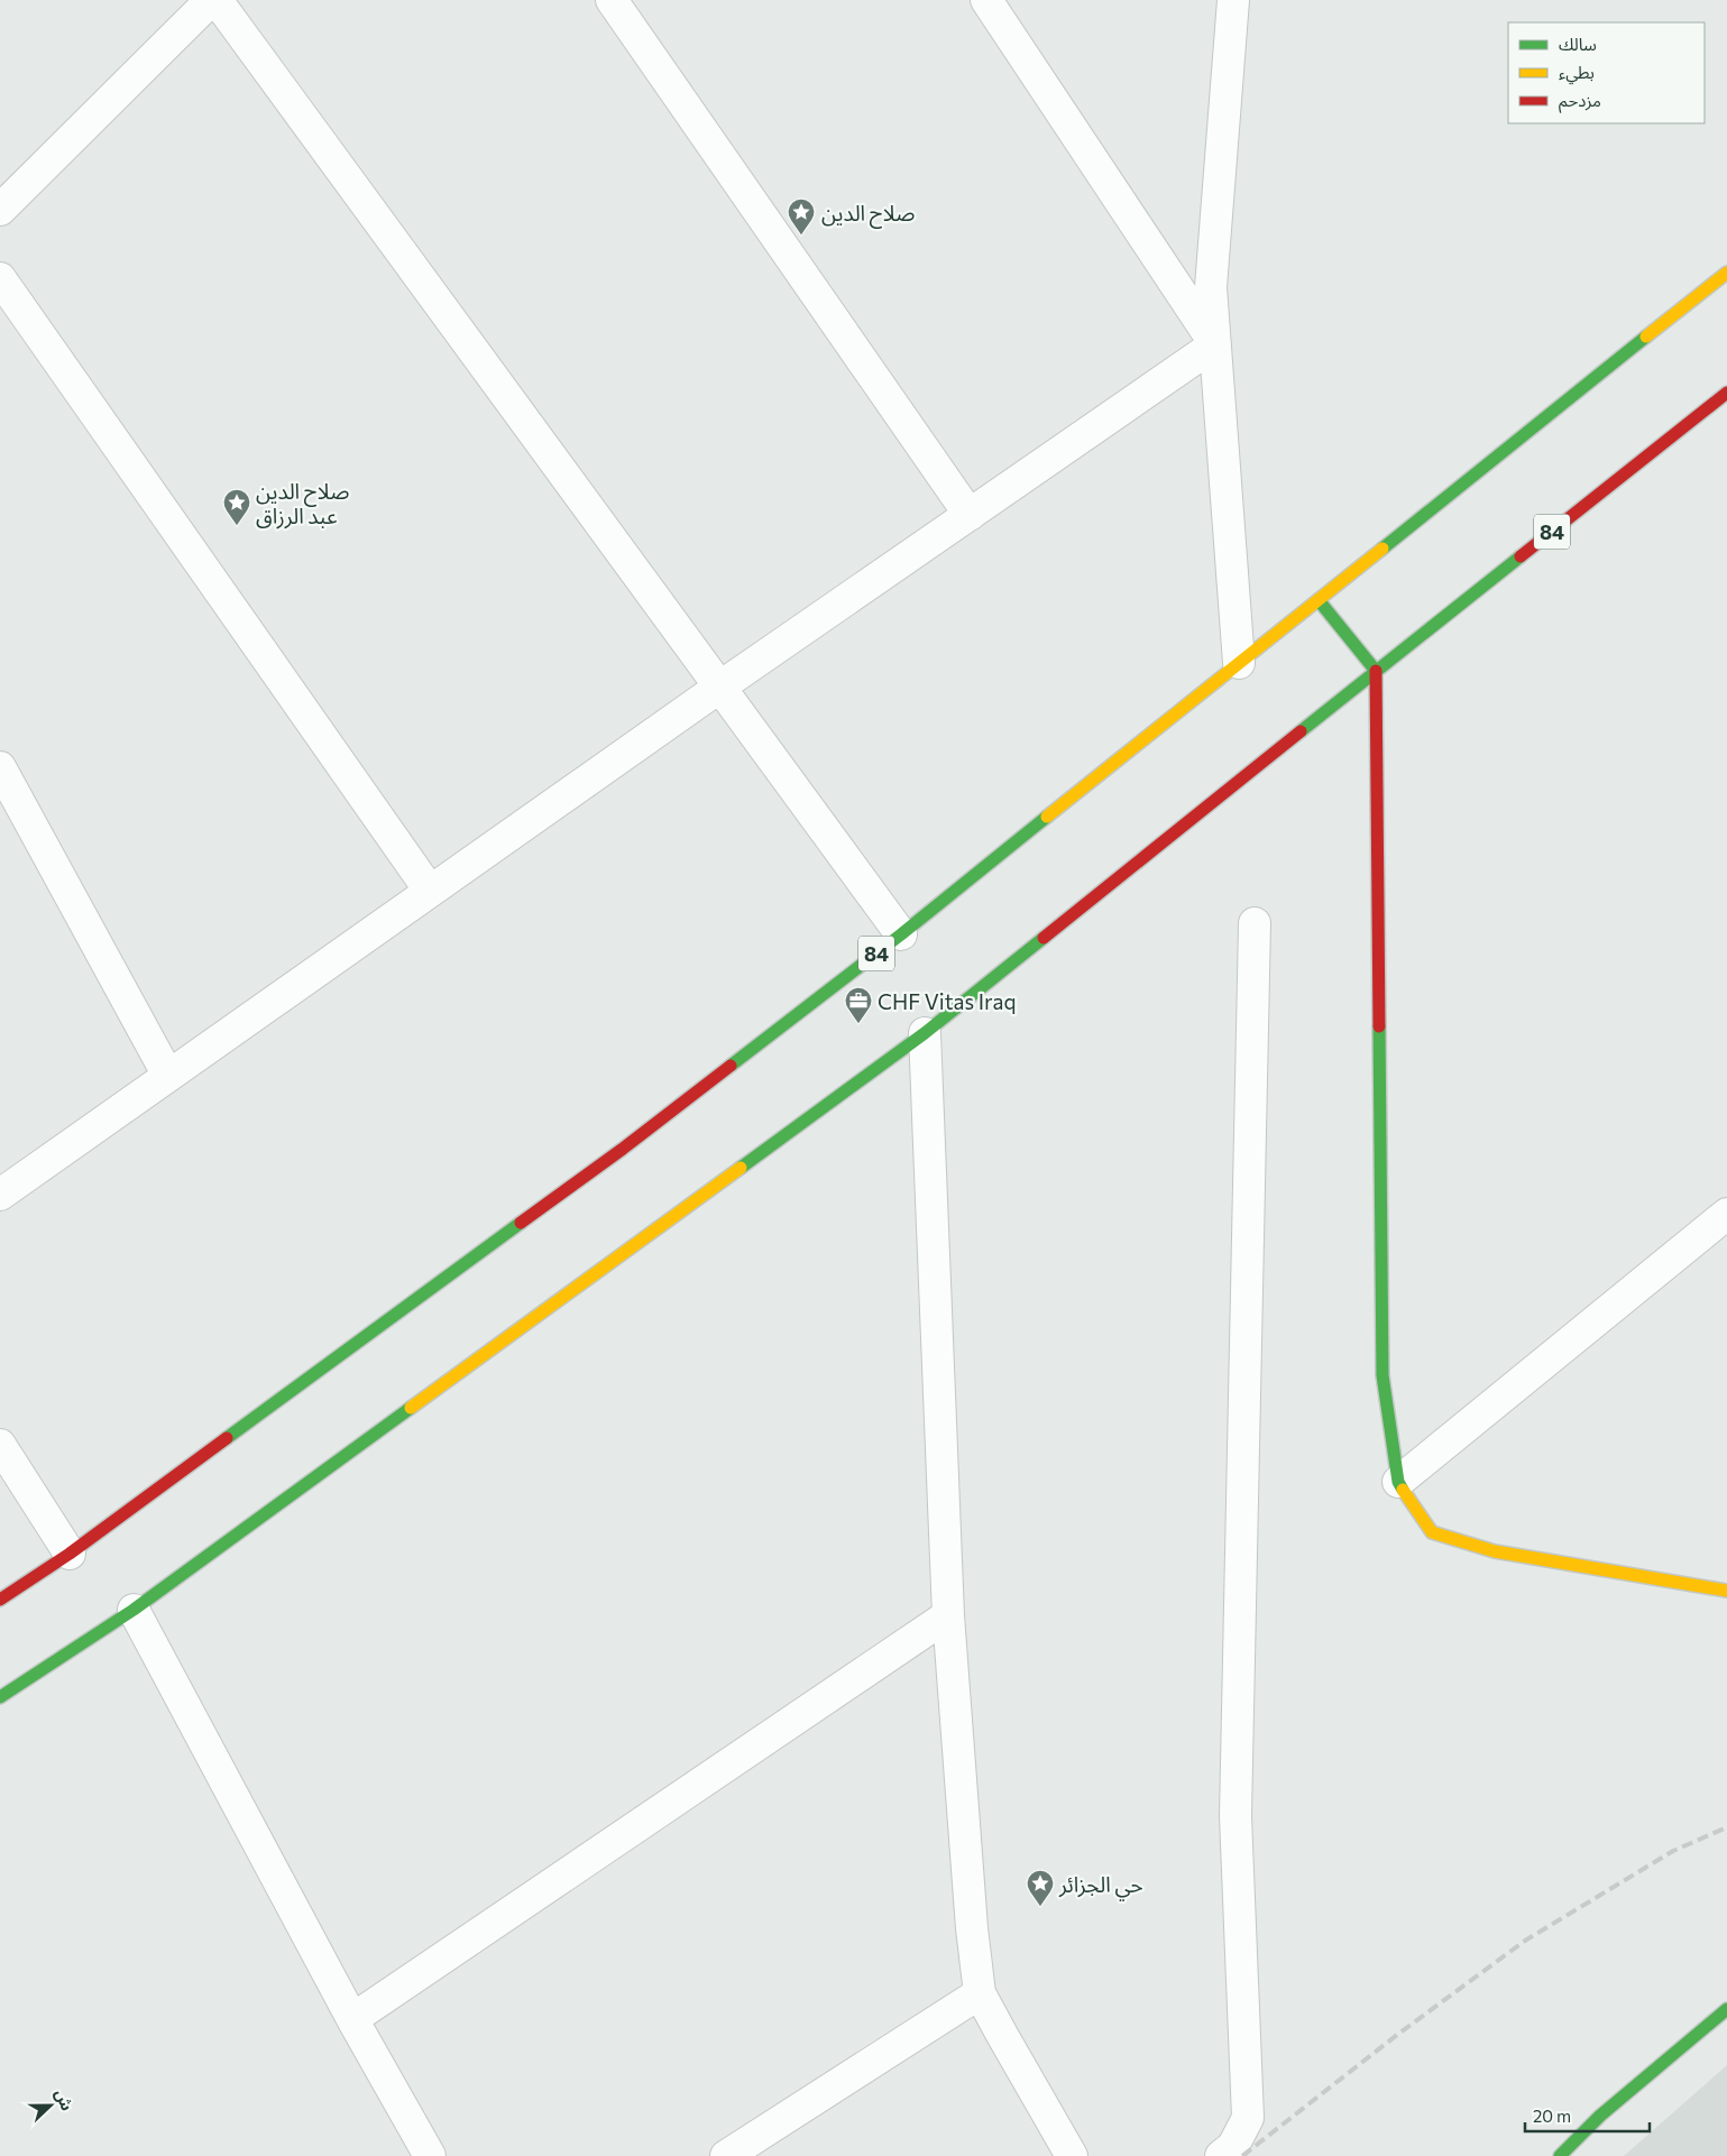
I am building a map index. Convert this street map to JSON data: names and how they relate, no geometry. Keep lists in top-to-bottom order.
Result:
{
  "streets": {
    "main road": ["84"]
  },
  "places": {
    "place": ["صلاح الدين", "صلاح الدين عبد الرزاق", "حي الجزائر"],
    "office": ["CHF Vitas Iraq"]
  },
  "legend": ["سالك", "بطيء", "مزدحم"],
  "scale_bar": "20 m",
  "north": "right"
}
